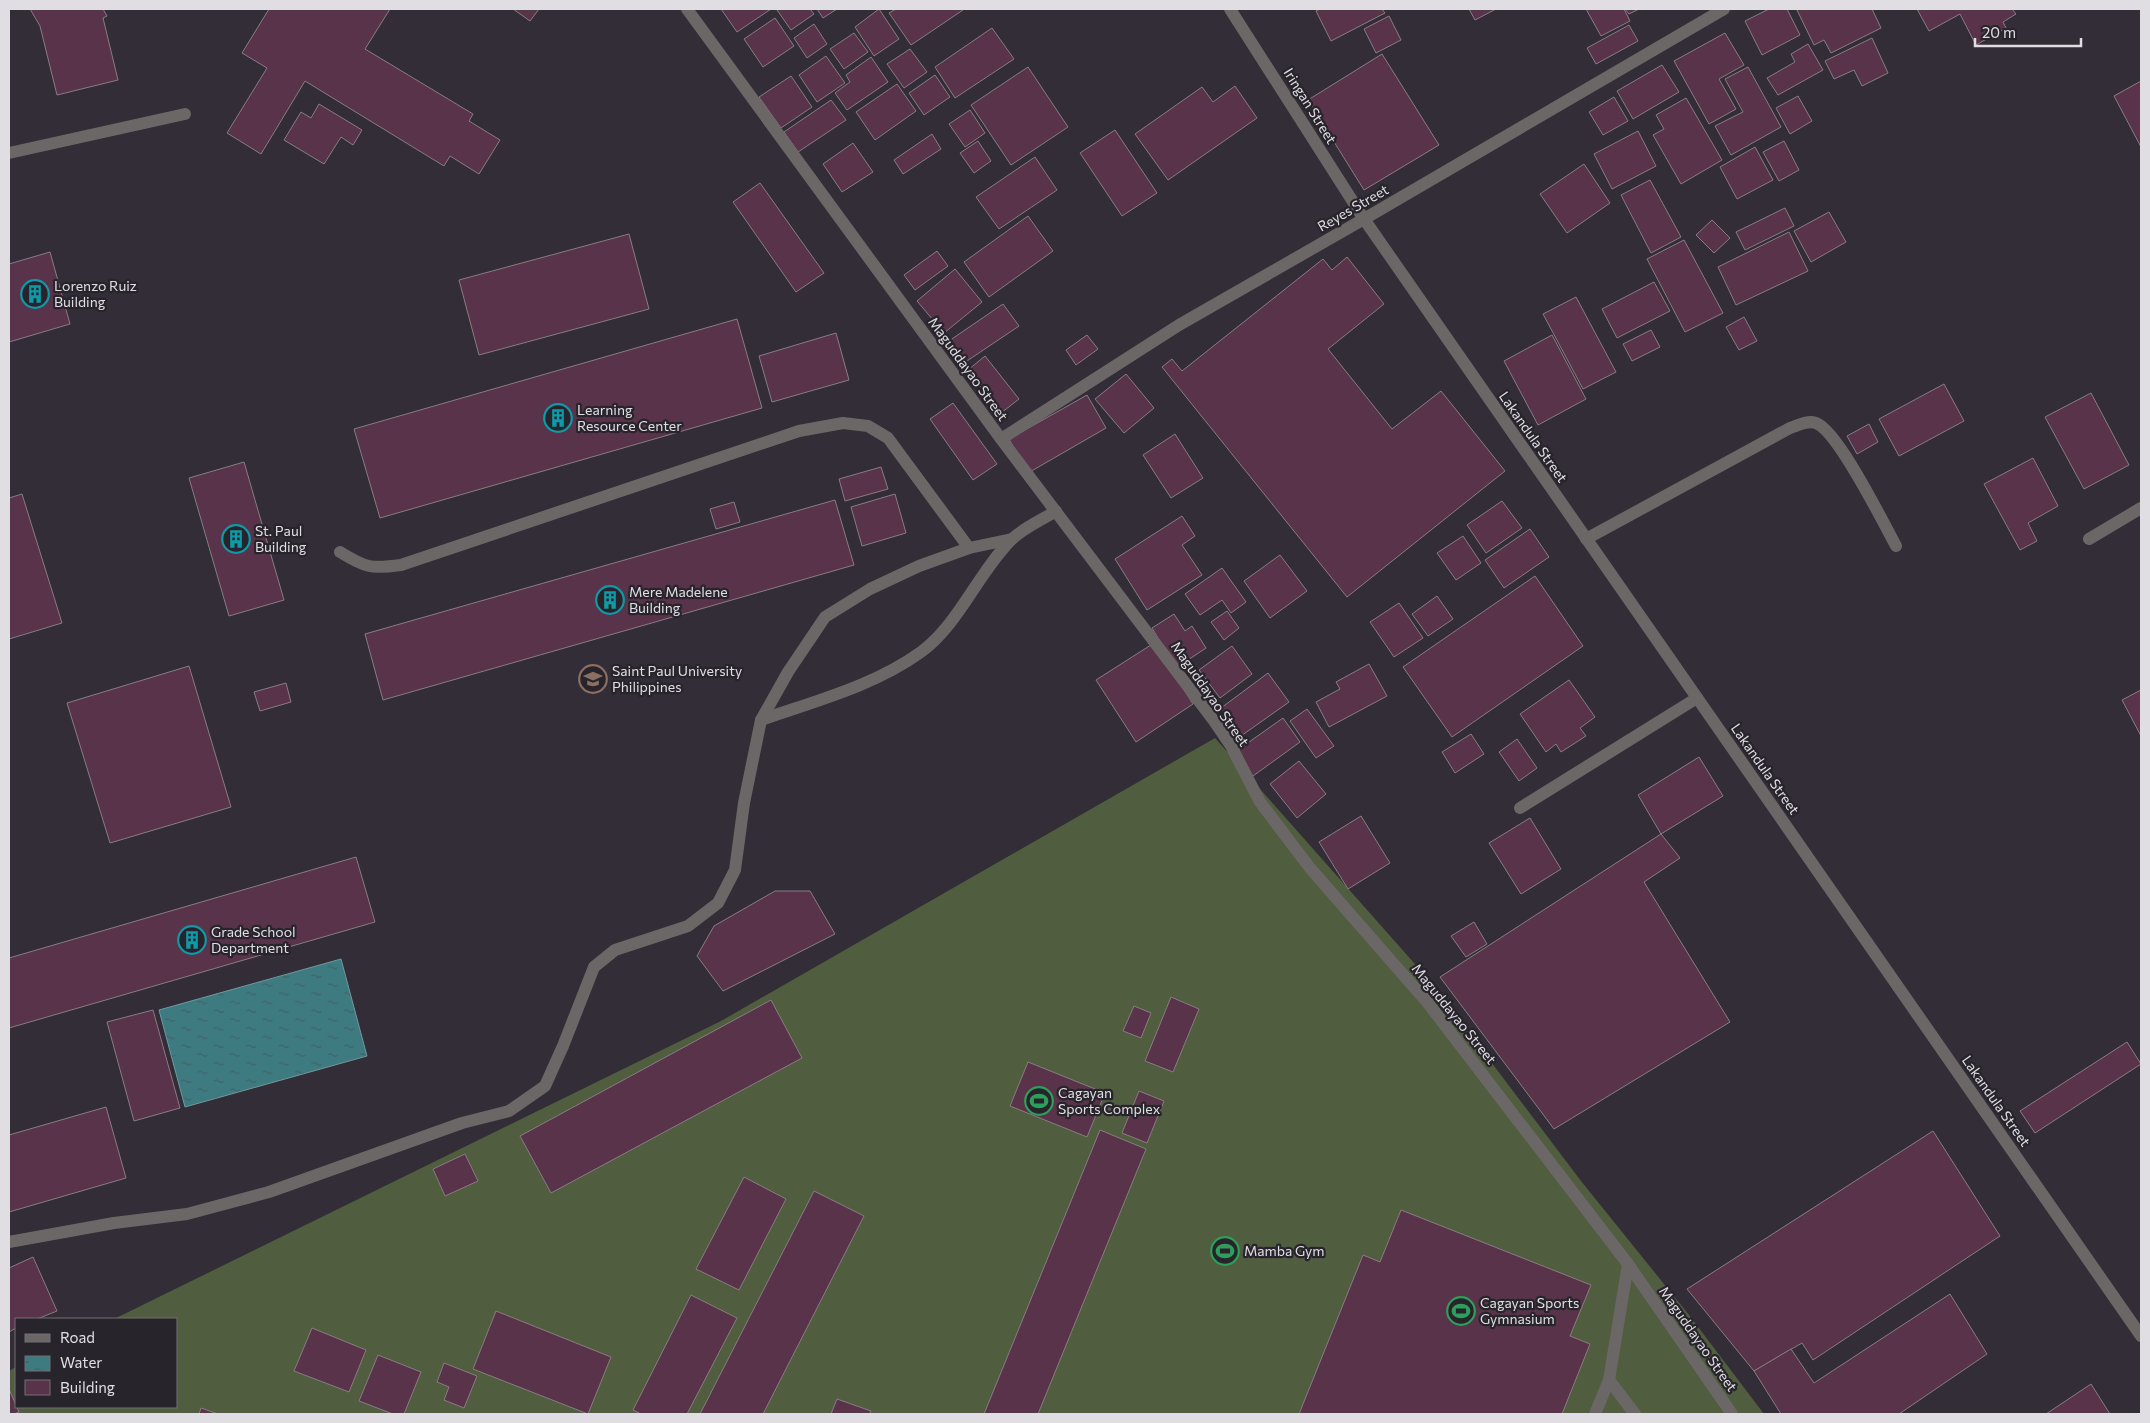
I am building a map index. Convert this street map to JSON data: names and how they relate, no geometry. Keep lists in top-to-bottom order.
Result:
{
  "streets": {
    "street": [
      "Iringan Street",
      "Reyes Street",
      "Maguddayao Street",
      "Lakandula Street"
    ]
  },
  "crossings": [
    ["Iringan Street", "Reyes Street"],
    ["Iringan Street", "Lakandula Street"],
    ["Reyes Street", "Maguddayao Street"],
    ["Reyes Street", "Lakandula Street"]
  ],
  "places": {
    "building": [
      "Lorenzo Ruiz Building",
      "Learning Resource Center",
      "St. Paul Building",
      "Mere Madelene Building",
      "Grade School Department"
    ],
    "school or university": ["Saint Paul University Philippines"],
    "sports": ["Cagayan Sports Complex", "Mamba Gym", "Cagayan Sports Gymnasium"]
  },
  "legend": ["Road", "Water", "Building"],
  "scale_bar": "20 m"
}
